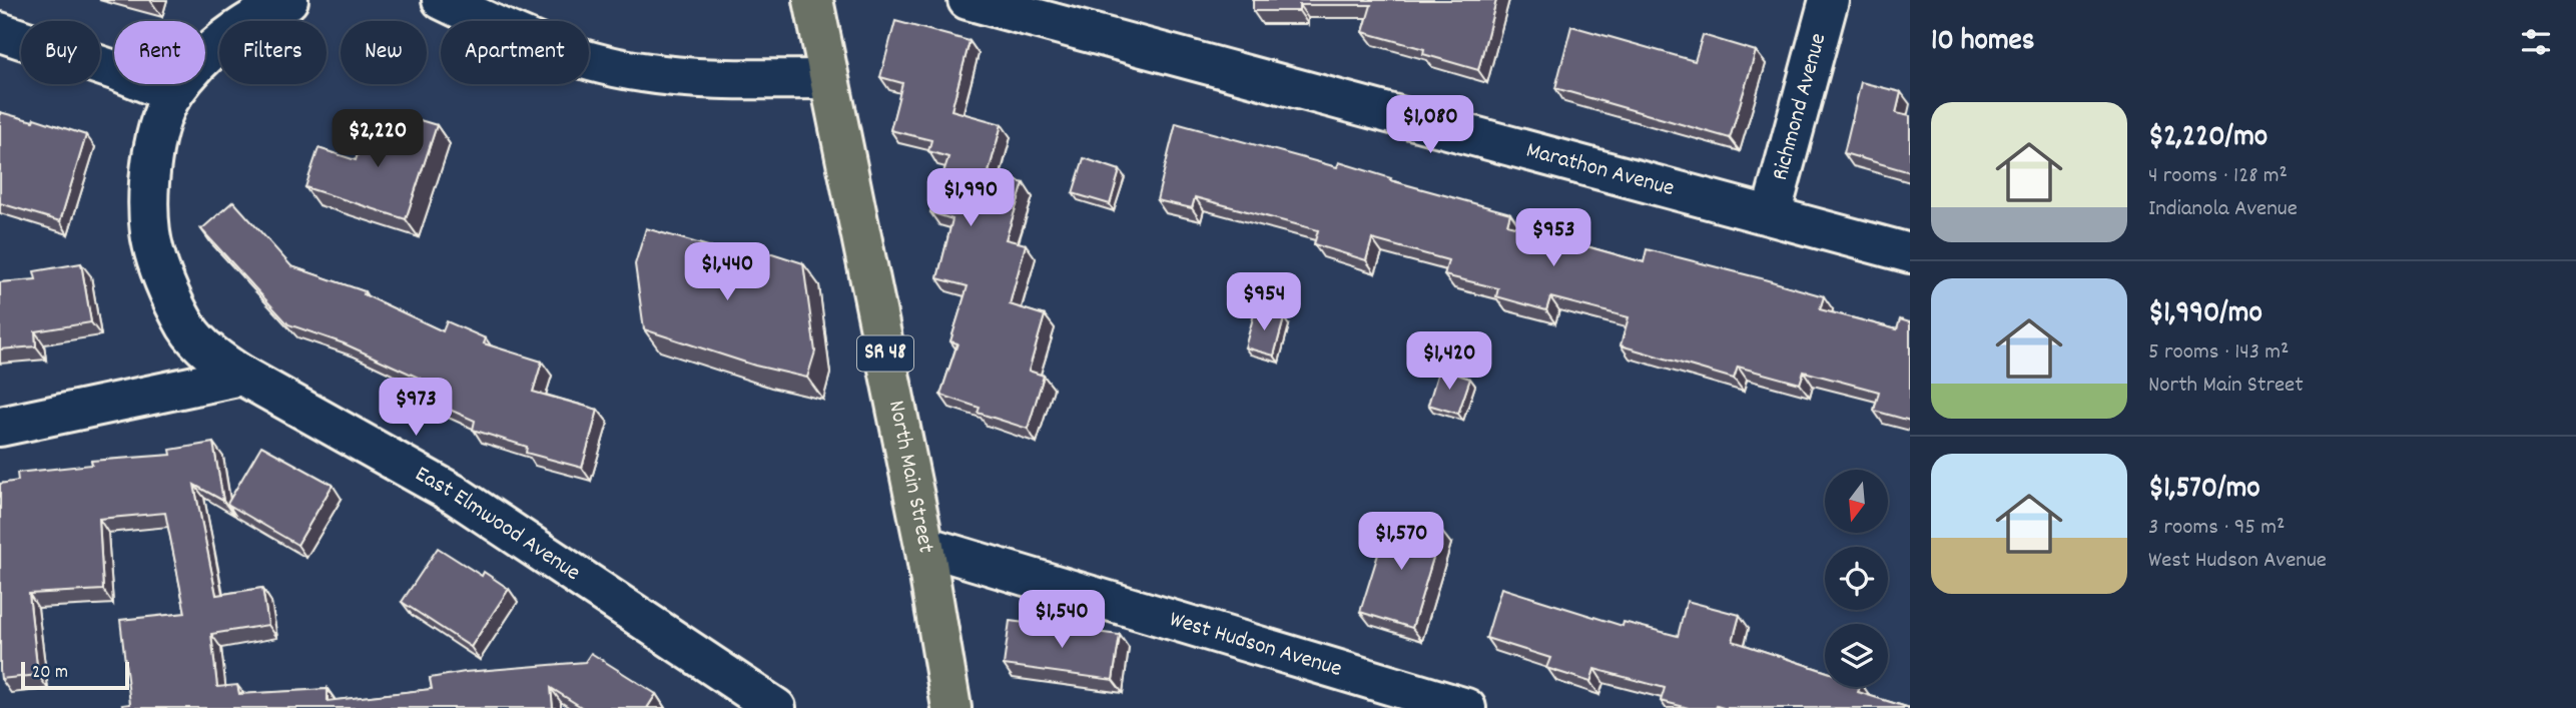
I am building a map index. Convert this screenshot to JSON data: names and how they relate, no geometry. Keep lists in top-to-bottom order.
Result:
{
  "streets": {
    "main road": ["SR 48", "North Main Street"],
    "street": [
      "Richmond Avenue",
      "Marathon Avenue",
      "East Elmwood Avenue",
      "West Hudson Avenue"
    ]
  },
  "crossings": [
    ["Richmond Avenue", "Marathon Avenue"],
    ["North Main Street", "West Hudson Avenue"]
  ],
  "scale_bar": "20 m",
  "north": "bottom",
  "page": {
    "heading": "10 homes",
    "chip": [
      "Buy",
      "Rent",
      "Filters",
      "New",
      "Apartment"
    ],
    "list": [
      {
        "name": "$2,220/mo",
        "note": "4 rooms · 128 m² · Indianola Avenue"
      },
      {
        "name": "$1,990/mo",
        "note": "5 rooms · 143 m² · North Main Street"
      },
      {
        "name": "$1,570/mo",
        "note": "3 rooms · 95 m² · West Hudson Avenue"
      }
    ],
    "price": [
      "$1,080",
      "$2,220",
      "$1,990",
      "$953",
      "$1,440",
      "$954",
      "$1,420",
      "$973",
      "$1,570",
      "$1,540"
    ],
    "scale": "20 m"
  }
}
